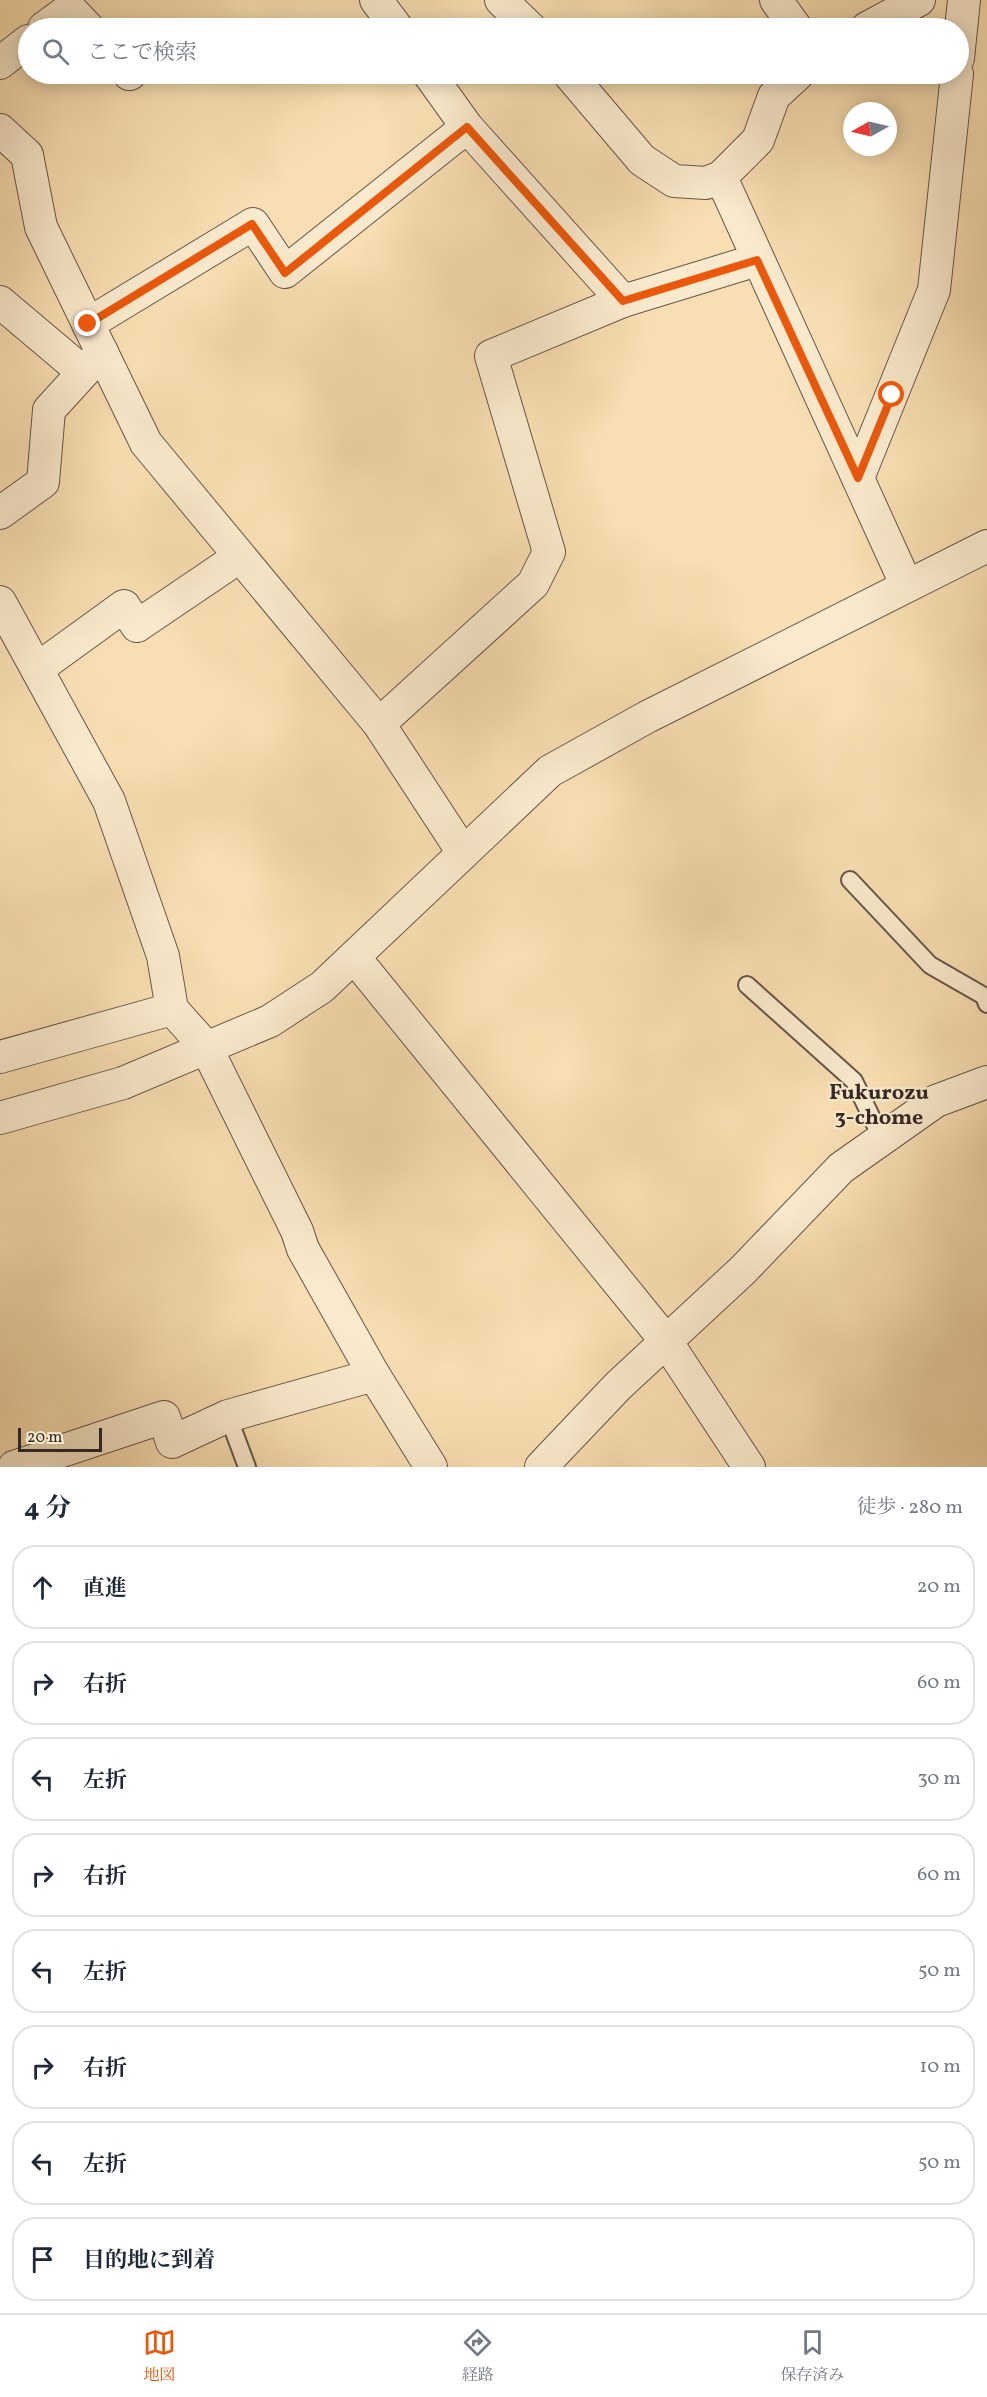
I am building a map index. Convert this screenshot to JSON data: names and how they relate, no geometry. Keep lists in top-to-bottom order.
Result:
{
  "districts": ["Fukurozu 3-chome"],
  "scale_bar": "20 m",
  "north": "left",
  "page": {
    "search": "ここで検索",
    "scale": "20 m",
    "heading": ["4 分", "徒歩 · 280 m"],
    "list": [
      ["直進", "20 m"],
      ["右折", "60 m"],
      ["左折", "30 m"],
      ["右折", "60 m"],
      ["左折", "50 m"],
      ["右折", "10 m"],
      ["左折", "50 m"],
      "目的地に到着"
    ],
    "nav": ["地図", "経路", "保存済み"]
  }
}
